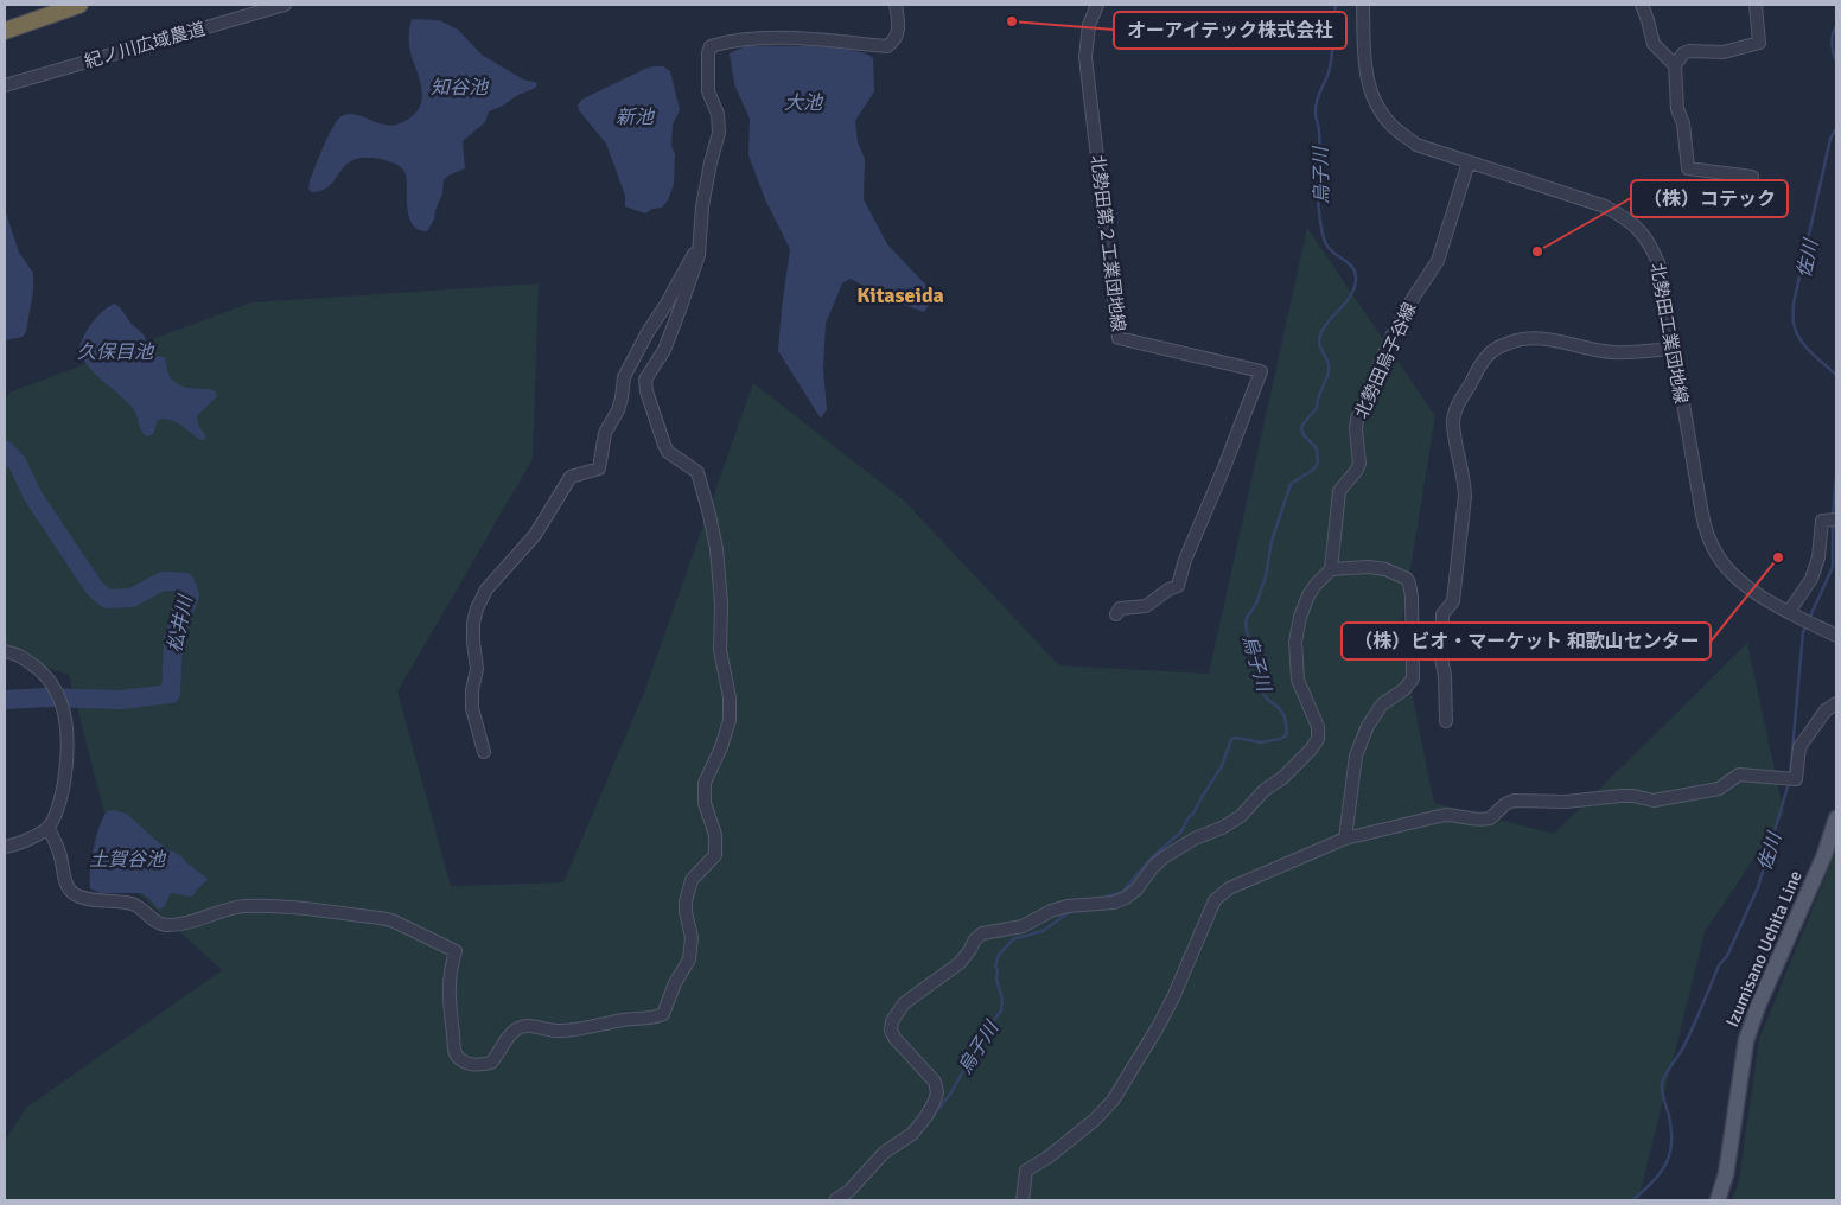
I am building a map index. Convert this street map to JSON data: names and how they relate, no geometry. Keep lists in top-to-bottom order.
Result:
{
  "streets": {
    "main road": ["Izumisano Uchita Line"],
    "street": [
      "紀ノ川広域農道",
      "北勢田第２工業団地線",
      "北勢田工業団地線",
      "北勢田烏子谷線"
    ]
  },
  "crossings": [
    ["北勢田工業団地線", "北勢田烏子谷線"]
  ],
  "districts": ["Kitaseida"],
  "water": [
    "知谷池",
    "大池",
    "新池",
    "烏子川",
    "佐川",
    "久保目池",
    "松井川",
    "土賀谷池"
  ],
  "places": ["オーアイテック株式会社", "（株）コテック", "（株）ビオ・マーケット 和歌山センター"]
}
